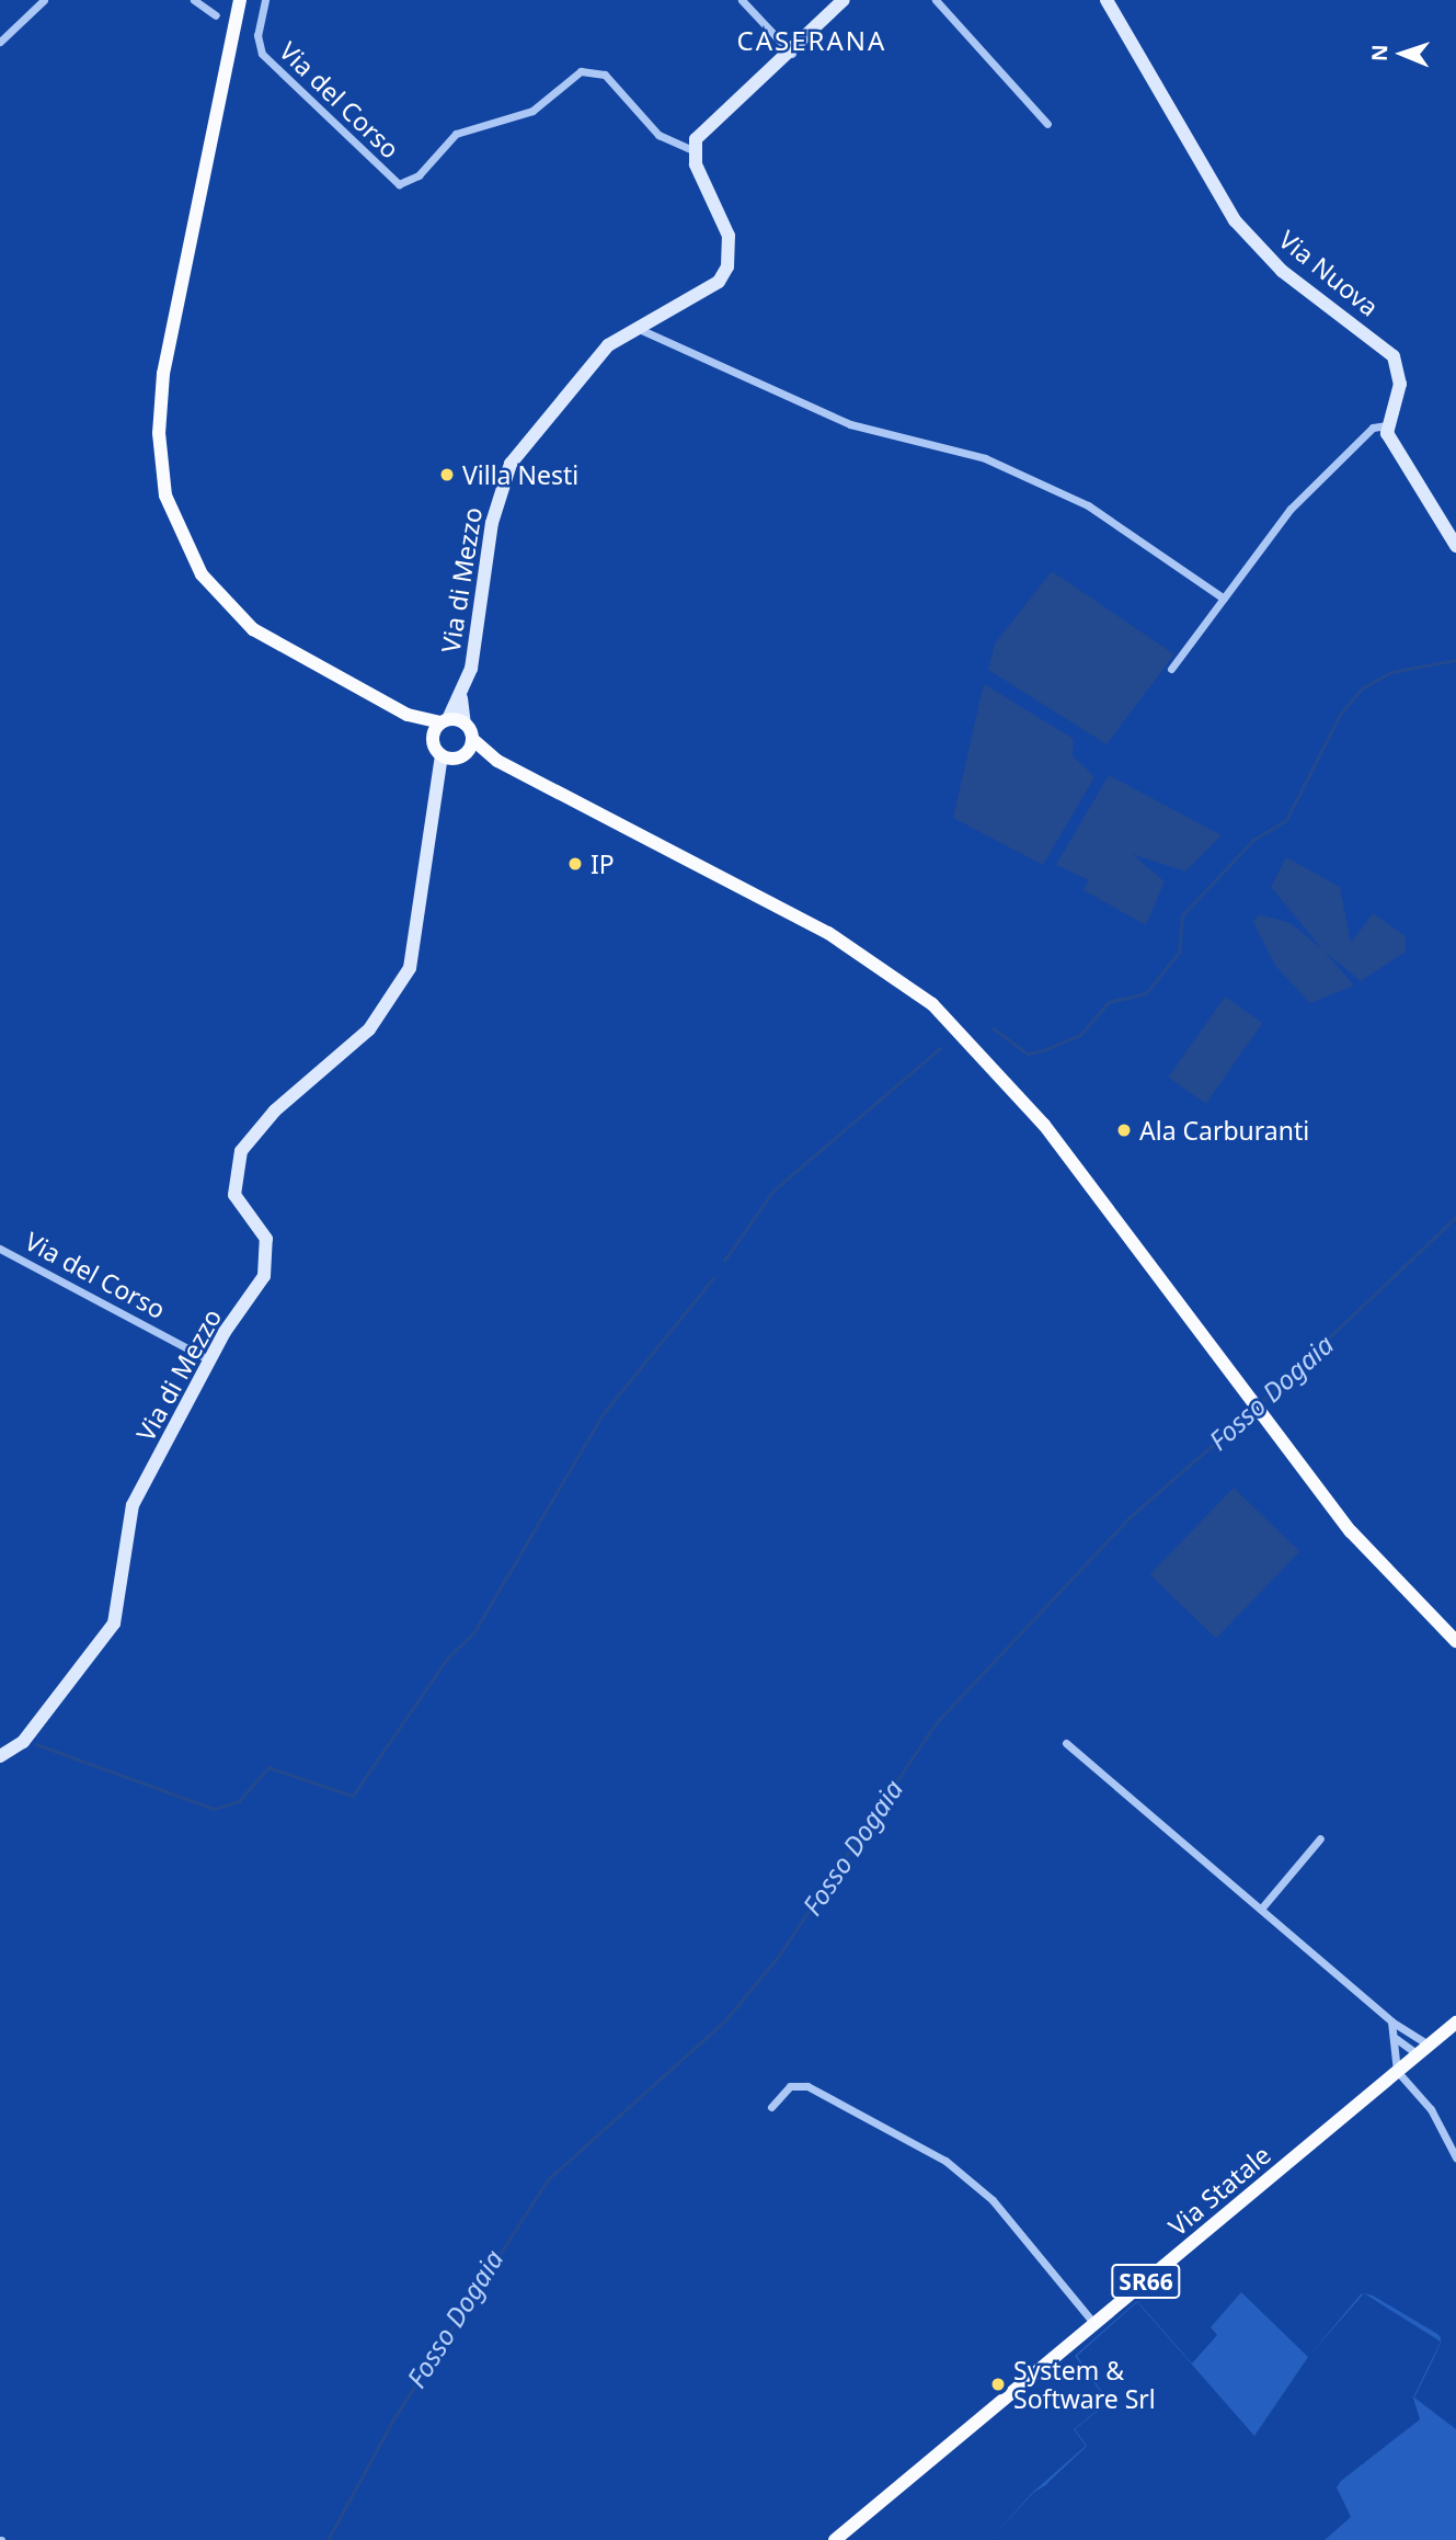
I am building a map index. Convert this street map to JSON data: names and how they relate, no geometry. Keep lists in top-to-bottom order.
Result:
{
  "streets": {
    "main road": ["Via Statale", "SR66"],
    "street": ["Via del Corso", "Via Nuova", "Via di Mezzo"]
  },
  "crossings": [
    ["Via del Corso", "Via di Mezzo"]
  ],
  "districts": ["CASERANA"],
  "water": ["Fosso Dogaia"],
  "places": [
    "Villa Nesti",
    "IP",
    "Ala Carburanti",
    "System & Software Srl"
  ],
  "north": "left"
}
